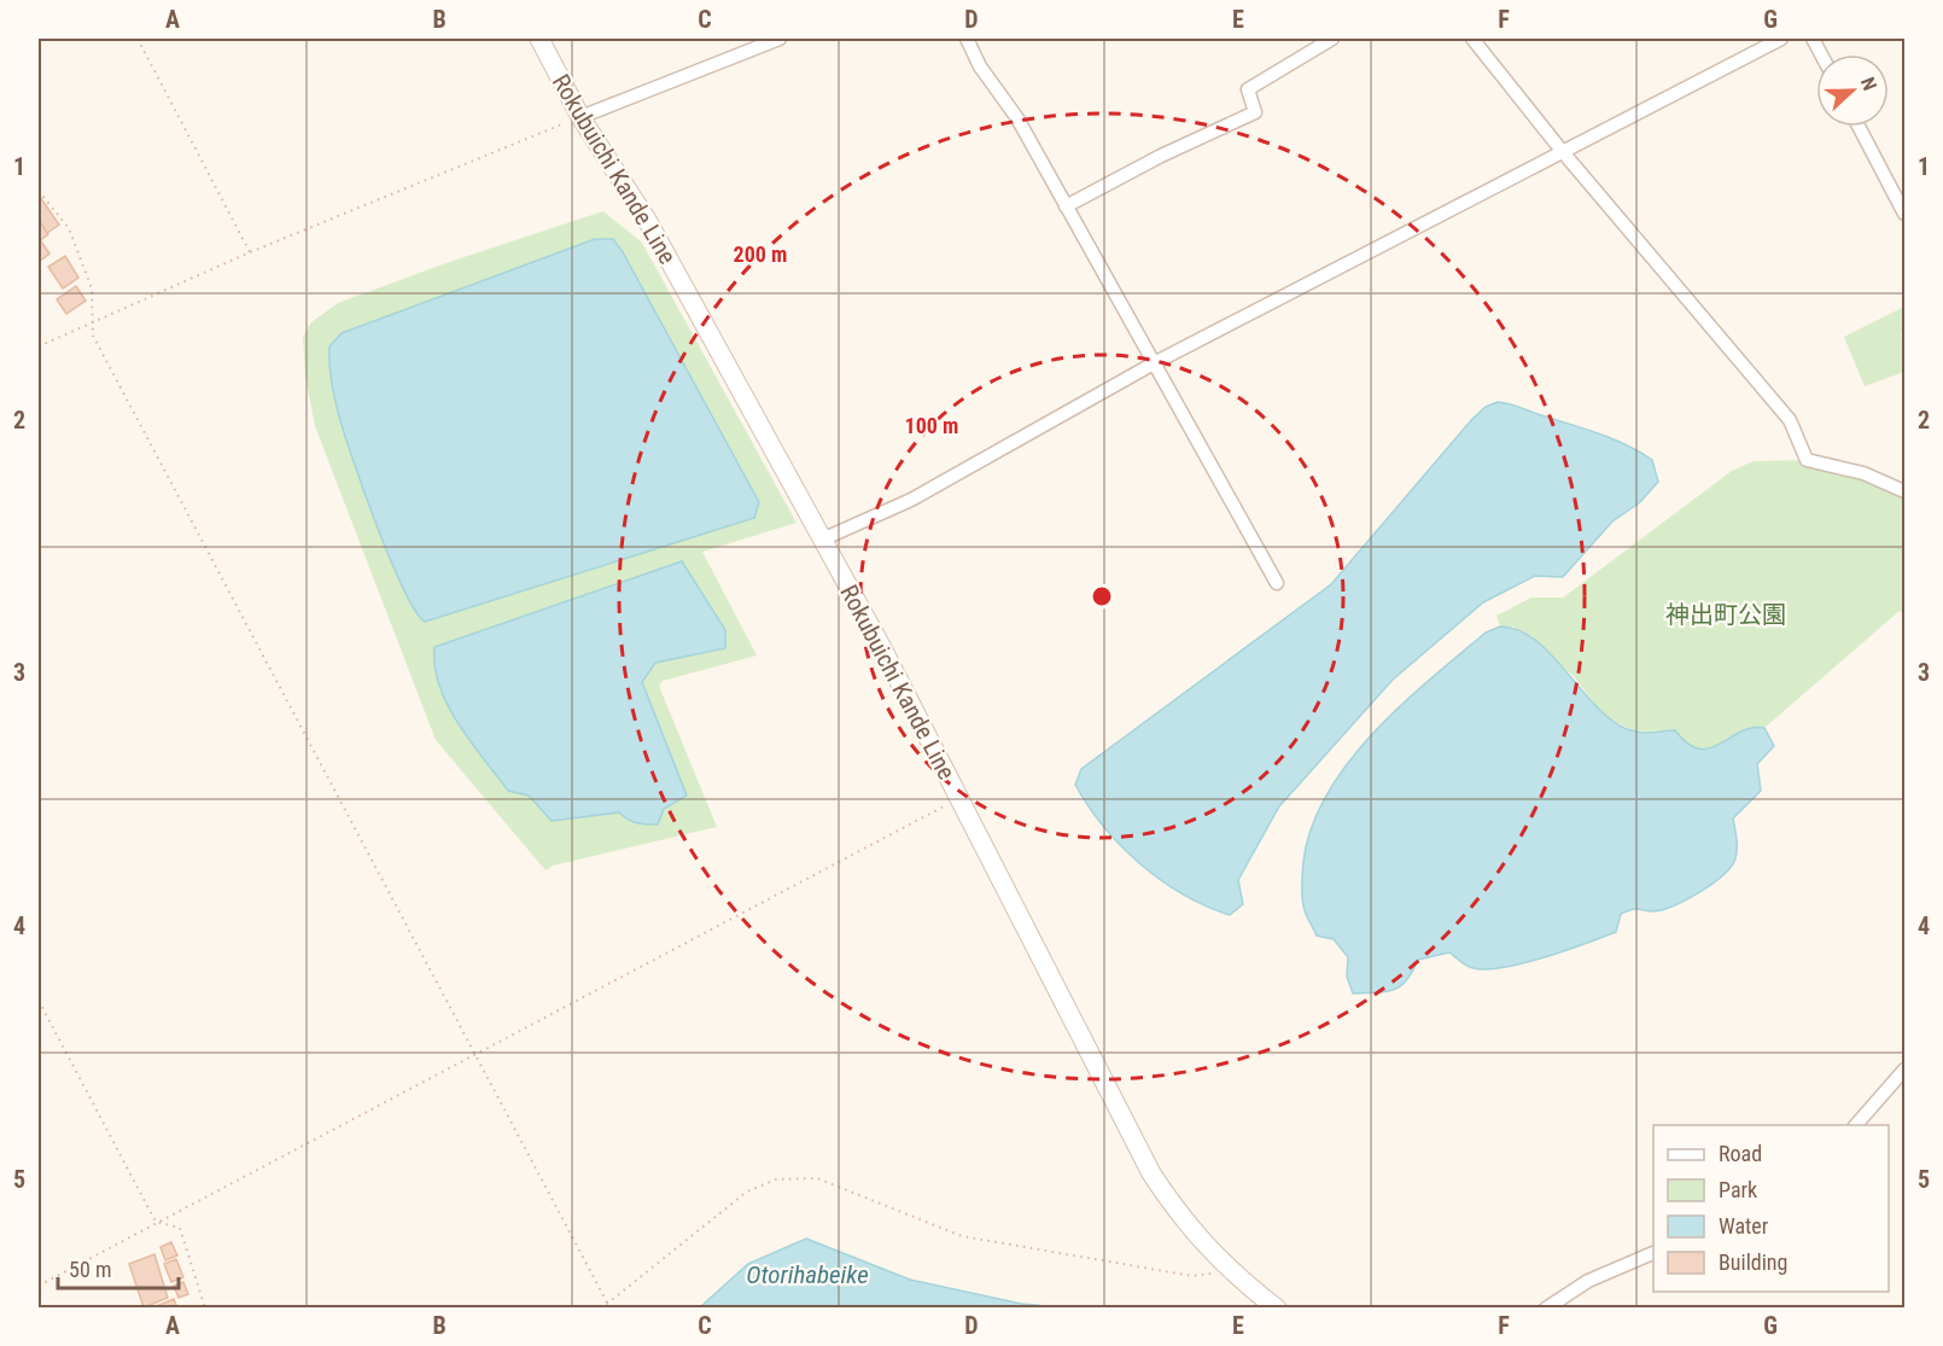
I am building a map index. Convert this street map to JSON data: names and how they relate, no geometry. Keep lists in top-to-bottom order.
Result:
{
  "streets": {
    "main road": ["Rokubuichi Kande Line"]
  },
  "water": ["Otorihabeike"],
  "parks": ["神出町公園"],
  "legend": [
    "Road",
    "Park",
    "Water",
    "Building"
  ],
  "scale_bar": "50 m",
  "north": "right",
  "grid": {
    "columns": [
      "A",
      "B",
      "C",
      "D",
      "E",
      "F",
      "G"
    ],
    "rows": [
      "1",
      "2",
      "3",
      "4",
      "5"
    ]
  },
  "rings": ["200 m", "100 m"]
}
